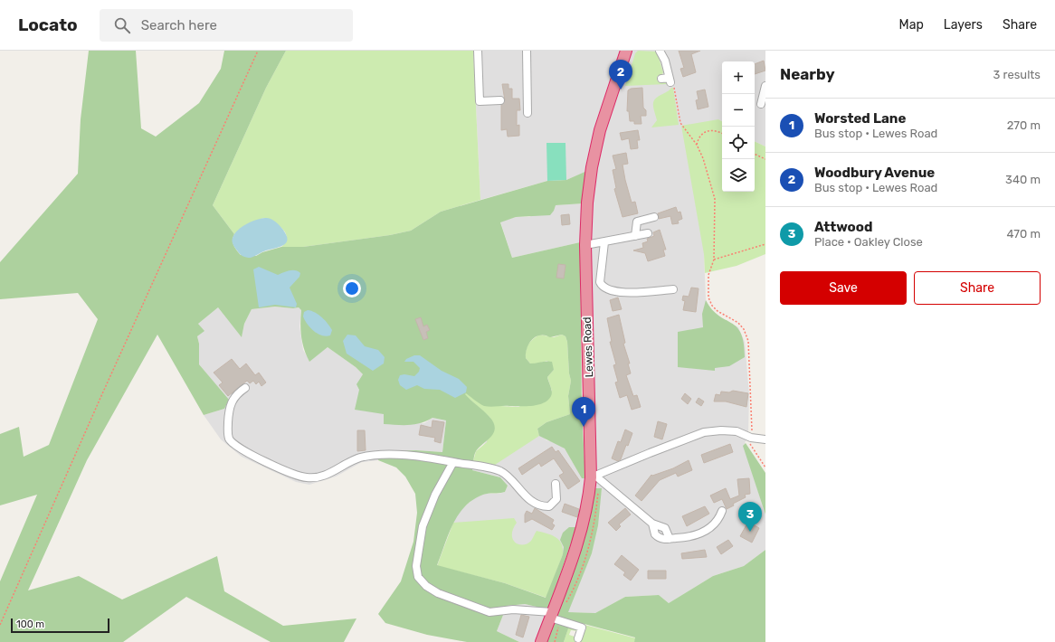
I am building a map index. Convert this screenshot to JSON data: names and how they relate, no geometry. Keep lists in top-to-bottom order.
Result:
{
  "streets": {
    "highway": ["Lewes Road"]
  },
  "scale_bar": "100 m",
  "page": {
    "header": "Locato",
    "search": "Search here",
    "nav": ["Map", "Layers", "Share"],
    "heading": ["Nearby", "3 results"],
    "pins": ["2", "1", "3"],
    "map_buttons": ["+", "−"],
    "list": [
      {
        "mark": "1",
        "name": "Worsted Lane",
        "note": "Bus stop · Lewes Road",
        "value": "270 m"
      },
      {
        "mark": "2",
        "name": "Woodbury Avenue",
        "note": "Bus stop · Lewes Road",
        "value": "340 m"
      },
      {
        "mark": "3",
        "name": "Attwood",
        "note": "Place · Oakley Close",
        "value": "470 m"
      }
    ],
    "buttons": ["Save", "Share"],
    "scale": "100 m"
  }
}
